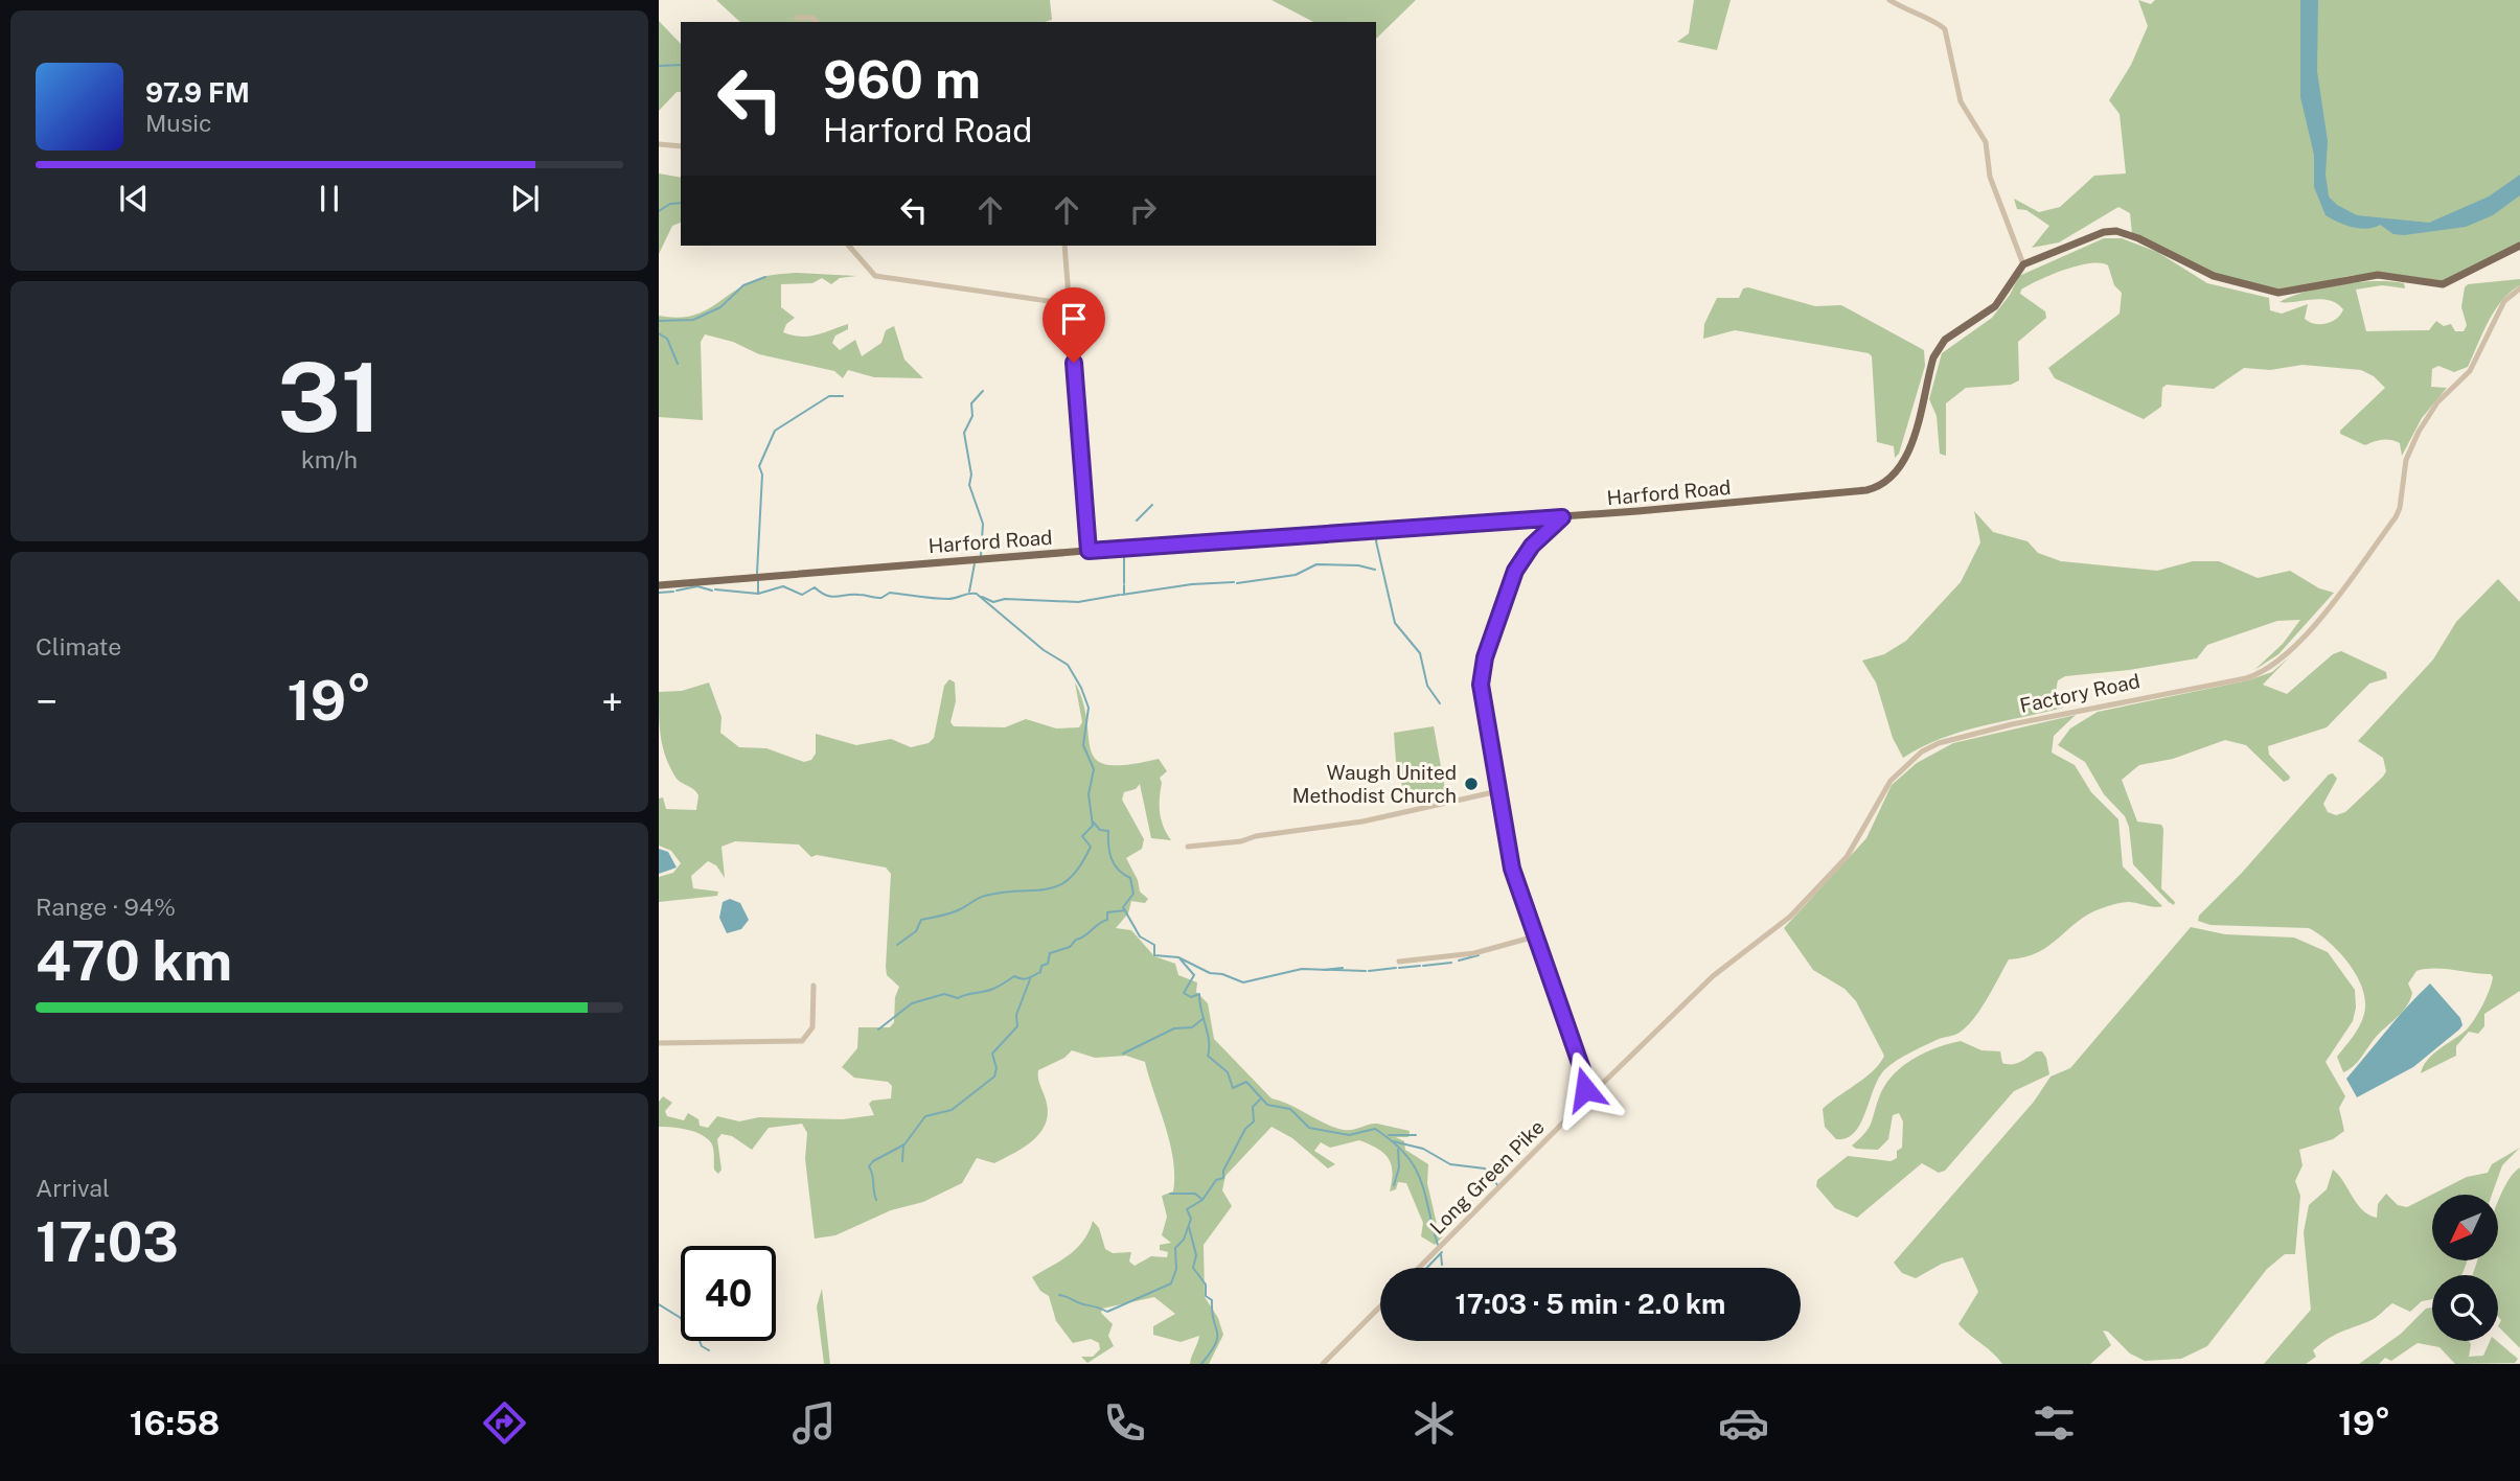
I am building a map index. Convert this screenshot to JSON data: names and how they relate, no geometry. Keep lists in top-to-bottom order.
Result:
{
  "streets": {
    "main road": ["Harford Road"],
    "street": ["Factory Road", "Long Green Pike"]
  },
  "crossings": [
    ["Factory Road", "Long Green Pike"]
  ],
  "places": ["Waugh United Methodist Church"],
  "north": "bottom left",
  "page": {
    "turn": ["960 m", "Harford Road"],
    "song": ["97.9 FM", "Music"],
    "tile": [
      ["31", "km/h"],
      "Climate",
      ["Range · 94%", "470 km"],
      ["Arrival", "17:03"]
    ],
    "heat": ["−", "19°", "+"],
    "limit": "40",
    "trip": "17:03 · 5 min · 2.0 km",
    "tabs": ["16:58", "19°"]
  }
}
